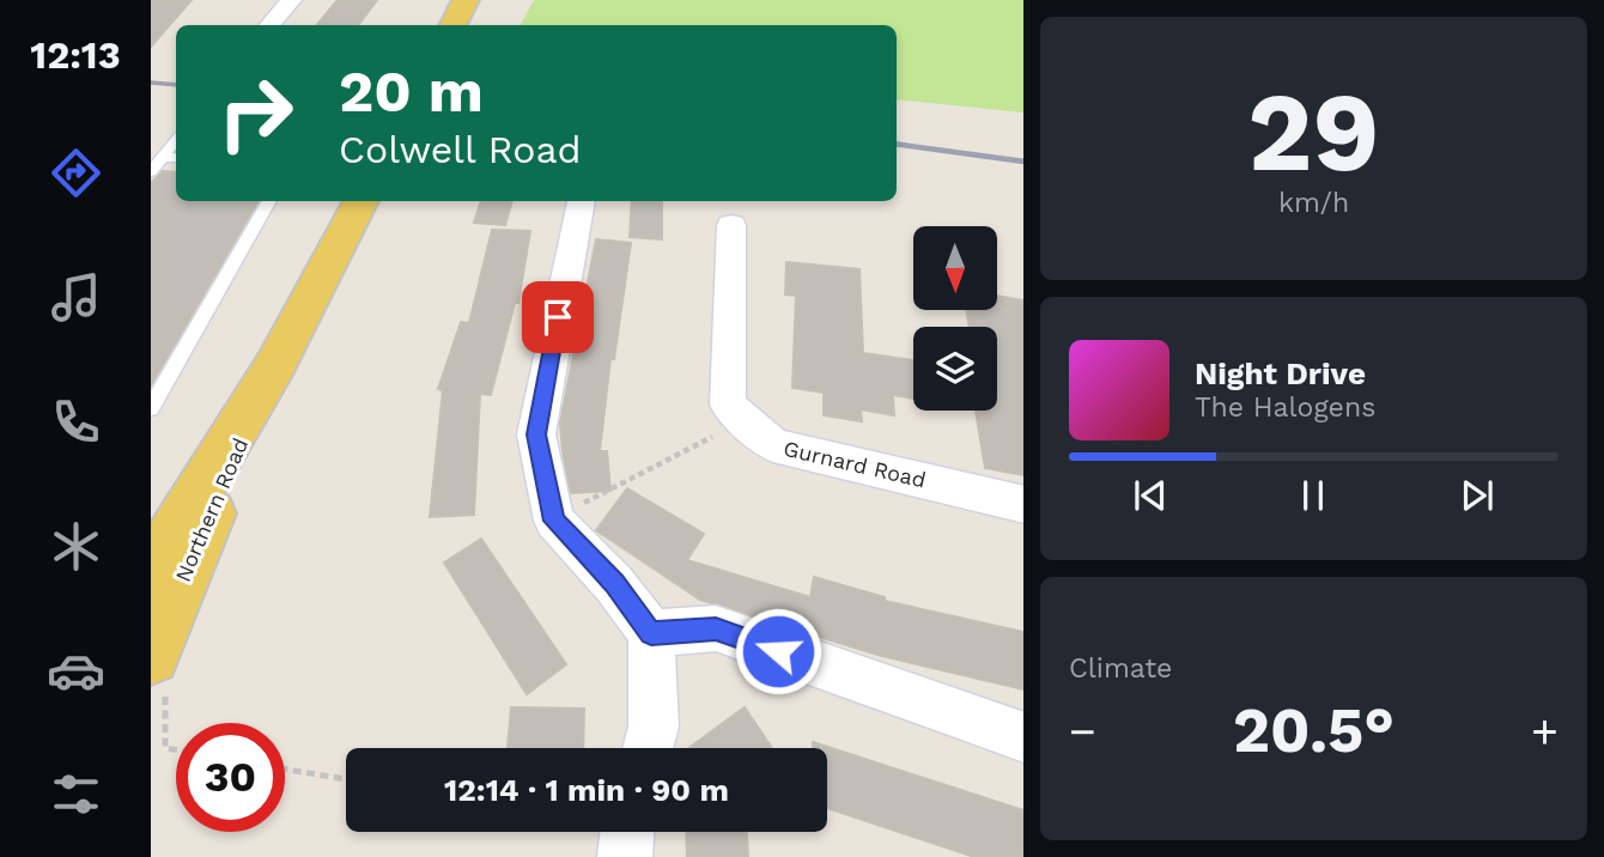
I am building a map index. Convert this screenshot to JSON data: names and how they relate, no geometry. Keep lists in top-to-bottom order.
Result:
{
  "streets": {
    "main road": ["Northern Road"],
    "street": ["Gurnard Road"]
  },
  "north": "bottom",
  "page": {
    "tabs": "12:13",
    "tile": [
      ["29", "km/h"],
      "Climate"
    ],
    "turn": ["20 m", "Colwell Road"],
    "song": ["Night Drive", "The Halogens"],
    "heat": ["−", "20.5°", "+"],
    "limit": "30",
    "trip": "12:14 · 1 min · 90 m"
  }
}
